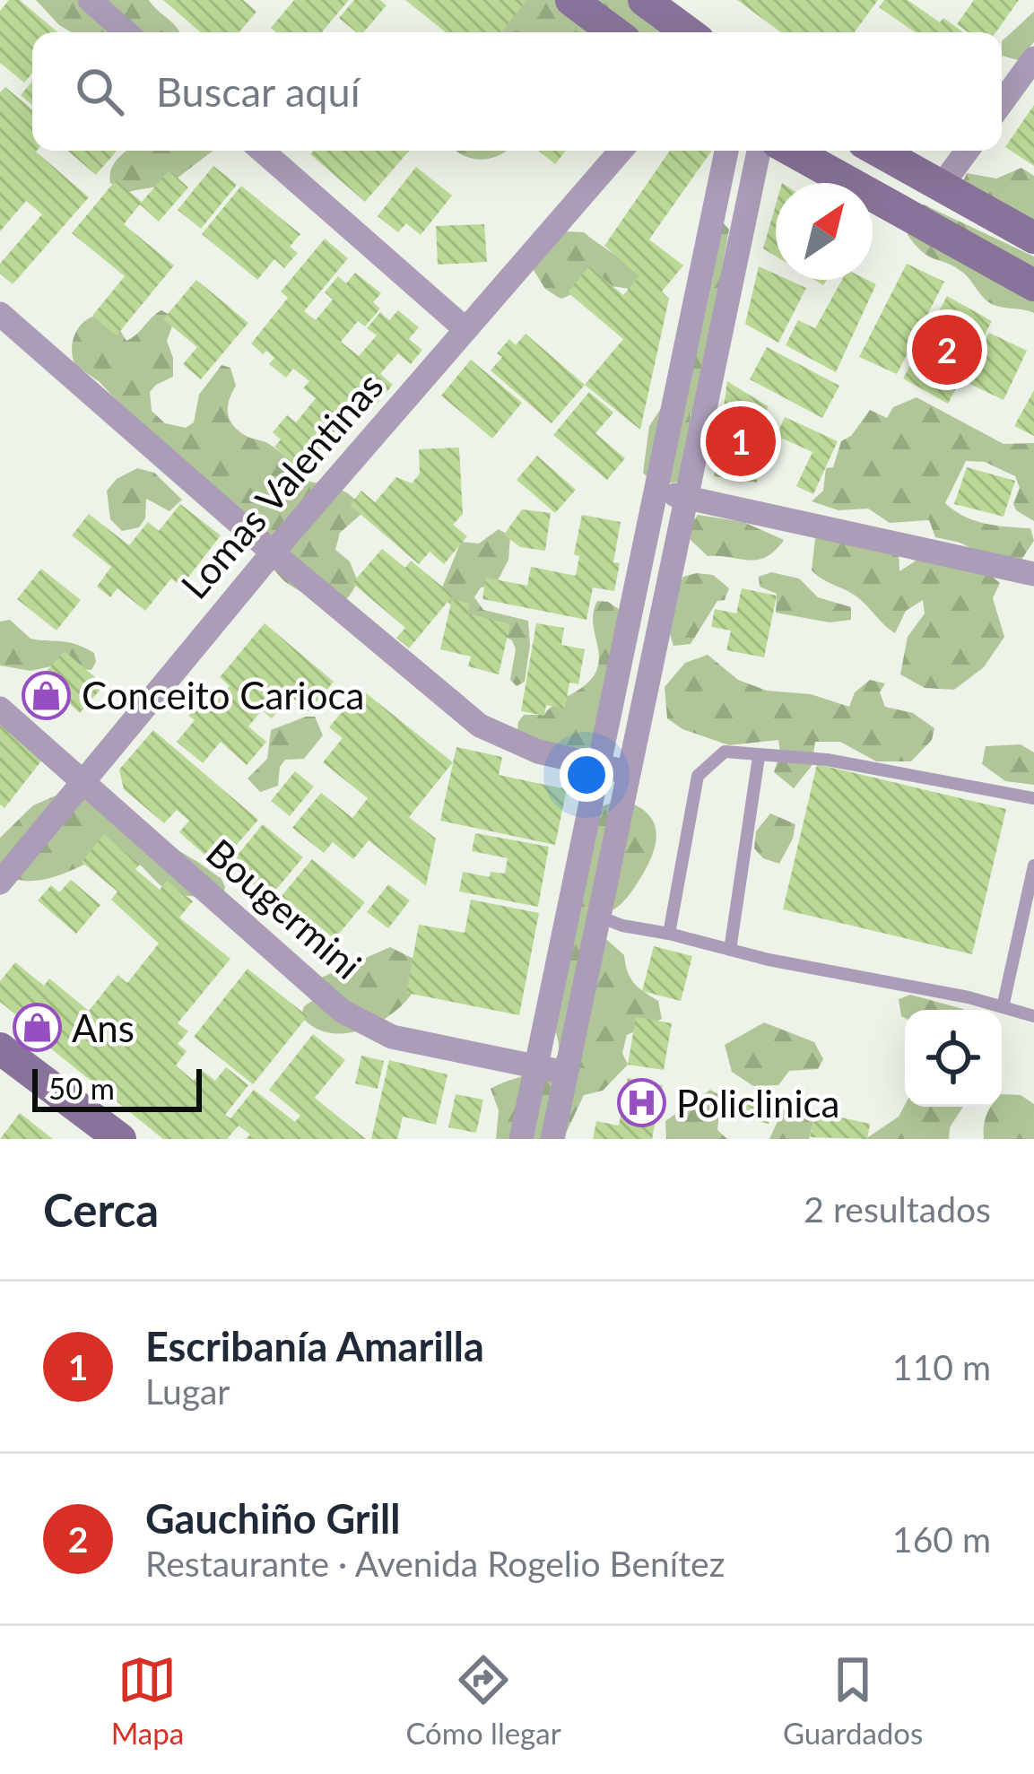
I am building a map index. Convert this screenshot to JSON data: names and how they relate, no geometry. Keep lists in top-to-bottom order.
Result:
{
  "streets": {
    "street": ["Lomas Valentinas", "Bougermini"]
  },
  "crossings": [
    ["Lomas Valentinas", "Bougermini"]
  ],
  "places": {
    "shop": ["Conceito Carioca", "Ans"],
    "hospital": ["Policlinica"]
  },
  "scale_bar": "50 m",
  "north": "top right",
  "page": {
    "search": "Buscar aquí",
    "pins": ["2", "1"],
    "scale": "50 m",
    "heading": ["Cerca", "2 resultados"],
    "list": [
      {
        "mark": "1",
        "name": "Escribanía Amarilla",
        "note": "Lugar",
        "value": "110 m"
      },
      {
        "mark": "2",
        "name": "Gauchiño Grill",
        "note": "Restaurante · Avenida Rogelio Benítez",
        "value": "160 m"
      }
    ],
    "nav": ["Mapa", "Cómo llegar", "Guardados"]
  }
}
